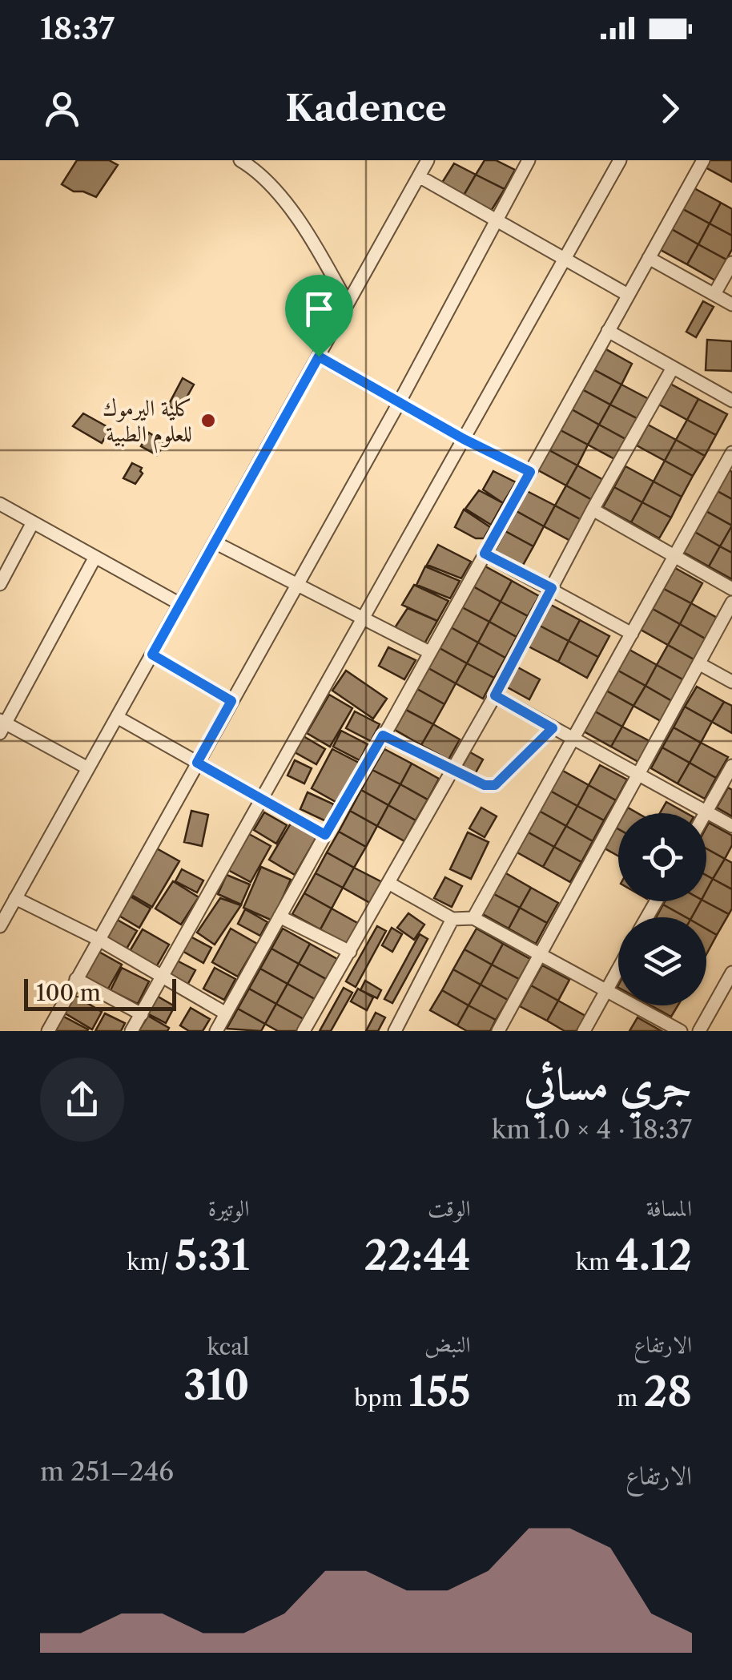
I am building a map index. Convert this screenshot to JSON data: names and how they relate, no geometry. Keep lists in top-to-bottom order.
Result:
{
  "places": ["كلية اليرموك للعلوم الطبية"],
  "scale_bar": "100 m",
  "page": {
    "status": "18:37",
    "header": "Kadence",
    "scale": "100 m",
    "heading": ["جري مسائي", "18:37 · 4 × 1.0 km"],
    "stats": [
      ["المسافة", "4.12 km"],
      ["الوقت", "22:44"],
      ["الوتيرة", "5:31 /km"],
      ["الارتفاع", "28 m"],
      ["النبض", "155 bpm"],
      ["kcal", "310"]
    ],
    "chart": ["الارتفاع", "246–251 m"]
  }
}
